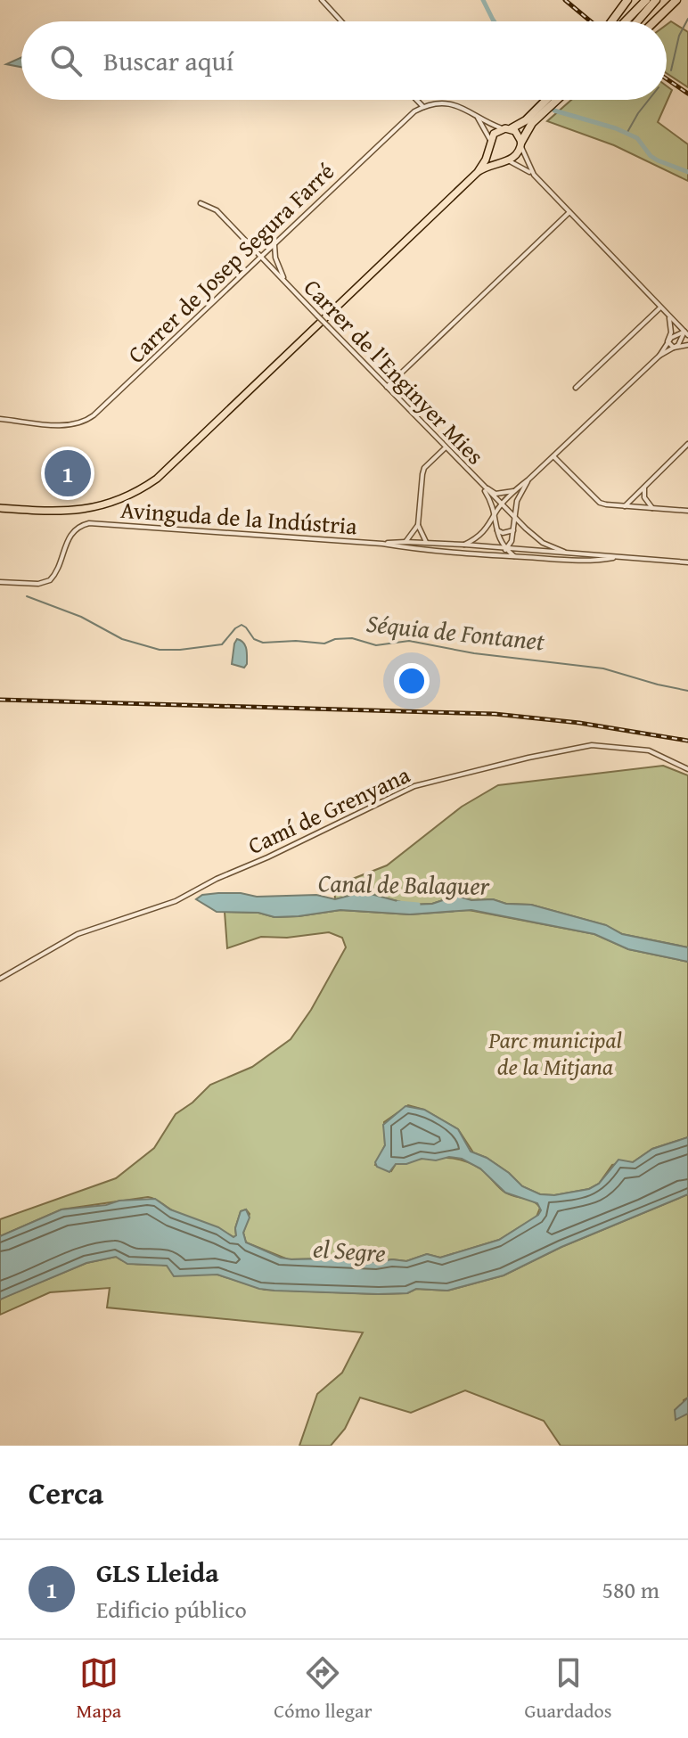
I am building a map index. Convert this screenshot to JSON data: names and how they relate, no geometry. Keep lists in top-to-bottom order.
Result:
{
  "streets": {
    "street": [
      "Carrer de Josep Segura Farré",
      "Carrer de l'Enginyer Mies",
      "Avinguda de la Indústria",
      "Camí de Grenyana"
    ]
  },
  "crossings": [
    ["Carrer de Josep Segura Farré", "Carrer de l'Enginyer Mies"],
    ["Carrer de l'Enginyer Mies", "Avinguda de la Indústria"]
  ],
  "water": ["Séquia de Fontanet", "Canal de Balaguer", "el Segre"],
  "parks": ["Parc municipal de la Mitjana"],
  "page": {
    "search": "Buscar aquí",
    "pins": "1",
    "heading": "Cerca",
    "list": [
      {
        "mark": "1",
        "name": "GLS Lleida",
        "note": "Edificio público",
        "value": "580 m"
      }
    ],
    "nav": ["Mapa", "Cómo llegar", "Guardados"]
  }
}
